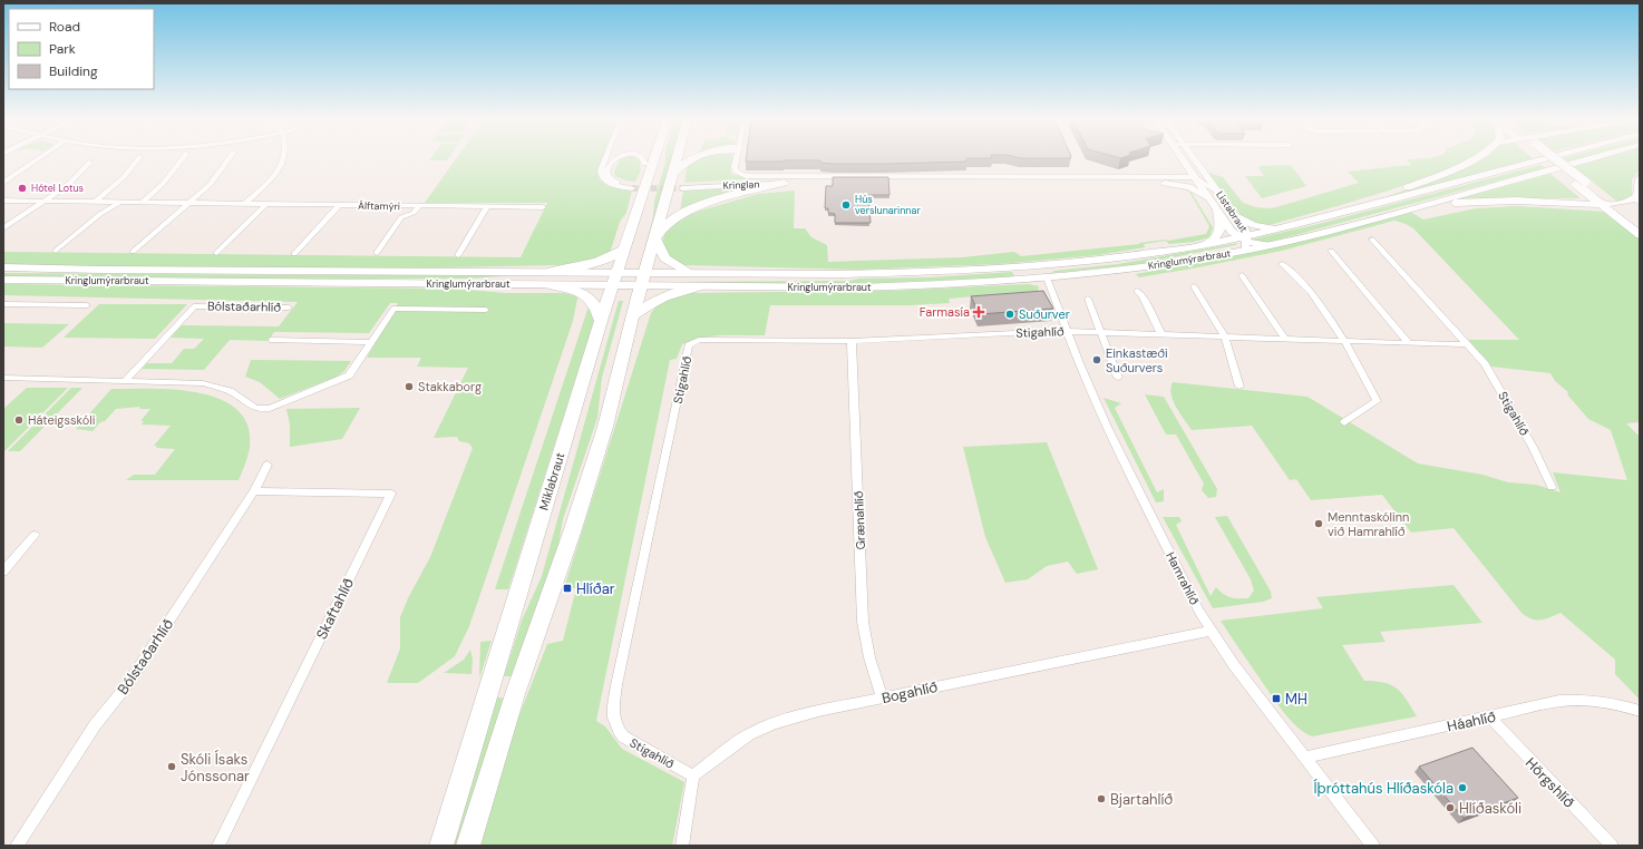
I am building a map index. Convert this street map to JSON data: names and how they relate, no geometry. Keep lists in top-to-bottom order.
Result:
{
  "streets": {
    "highway": ["Miklabraut"],
    "main road": ["Kringlumýrarbraut"],
    "street": [
      "Kringlan",
      "Álftamýri",
      "Listabraut",
      "Bólstaðarhlíð",
      "Stigahlíð",
      "Grænahlíð",
      "Hamrahlíð",
      "Skaftahlíð",
      "Bogahlíð",
      "Háahlíð",
      "Hörgshlíð"
    ]
  },
  "crossings": [
    ["Kringlan", "Listabraut"],
    ["Listabraut", "Kringlumýrarbraut"],
    ["Kringlumýrarbraut", "Miklabraut"],
    ["Kringlumýrarbraut", "Hamrahlíð"],
    ["Bólstaðarhlíð", "Skaftahlíð"],
    ["Stigahlíð", "Grænahlíð"],
    ["Stigahlíð", "Hamrahlíð"],
    ["Stigahlíð", "Bogahlíð"],
    ["Grænahlíð", "Bogahlíð"],
    ["Hamrahlíð", "Bogahlíð"],
    ["Hamrahlíð", "Háahlíð"],
    ["Háahlíð", "Hörgshlíð"]
  ],
  "places": {
    "other": [
      "Hótel Lotus",
      "Hús verslunarinnar",
      "Suðurver",
      "Einkastæði Suðurvers",
      "Stakkaborg",
      "Háteigsskóli",
      "Menntaskólinn við Hamrahlíð",
      "Skóli Ísaks Jónssonar",
      "Íþróttahús Hlíðaskóla",
      "Bjartahlíð",
      "Hlíðaskóli"
    ],
    "health": ["Farmasía"],
    "transit": ["Hlíðar", "MH"]
  },
  "legend": ["Road", "Park", "Building"]
}
